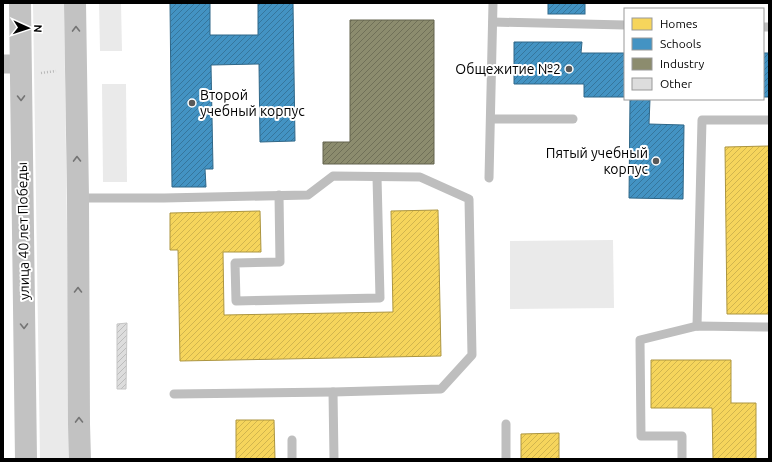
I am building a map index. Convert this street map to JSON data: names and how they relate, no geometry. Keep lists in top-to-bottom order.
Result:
{
  "streets": {
    "main road": ["улица 40 лет Победы"]
  },
  "places": ["Общежитие №2", "Второй учебный корпус", "Пятый учебный корпус"],
  "legend": [
    "Homes",
    "Schools",
    "Industry",
    "Other"
  ],
  "north": "right"
}
